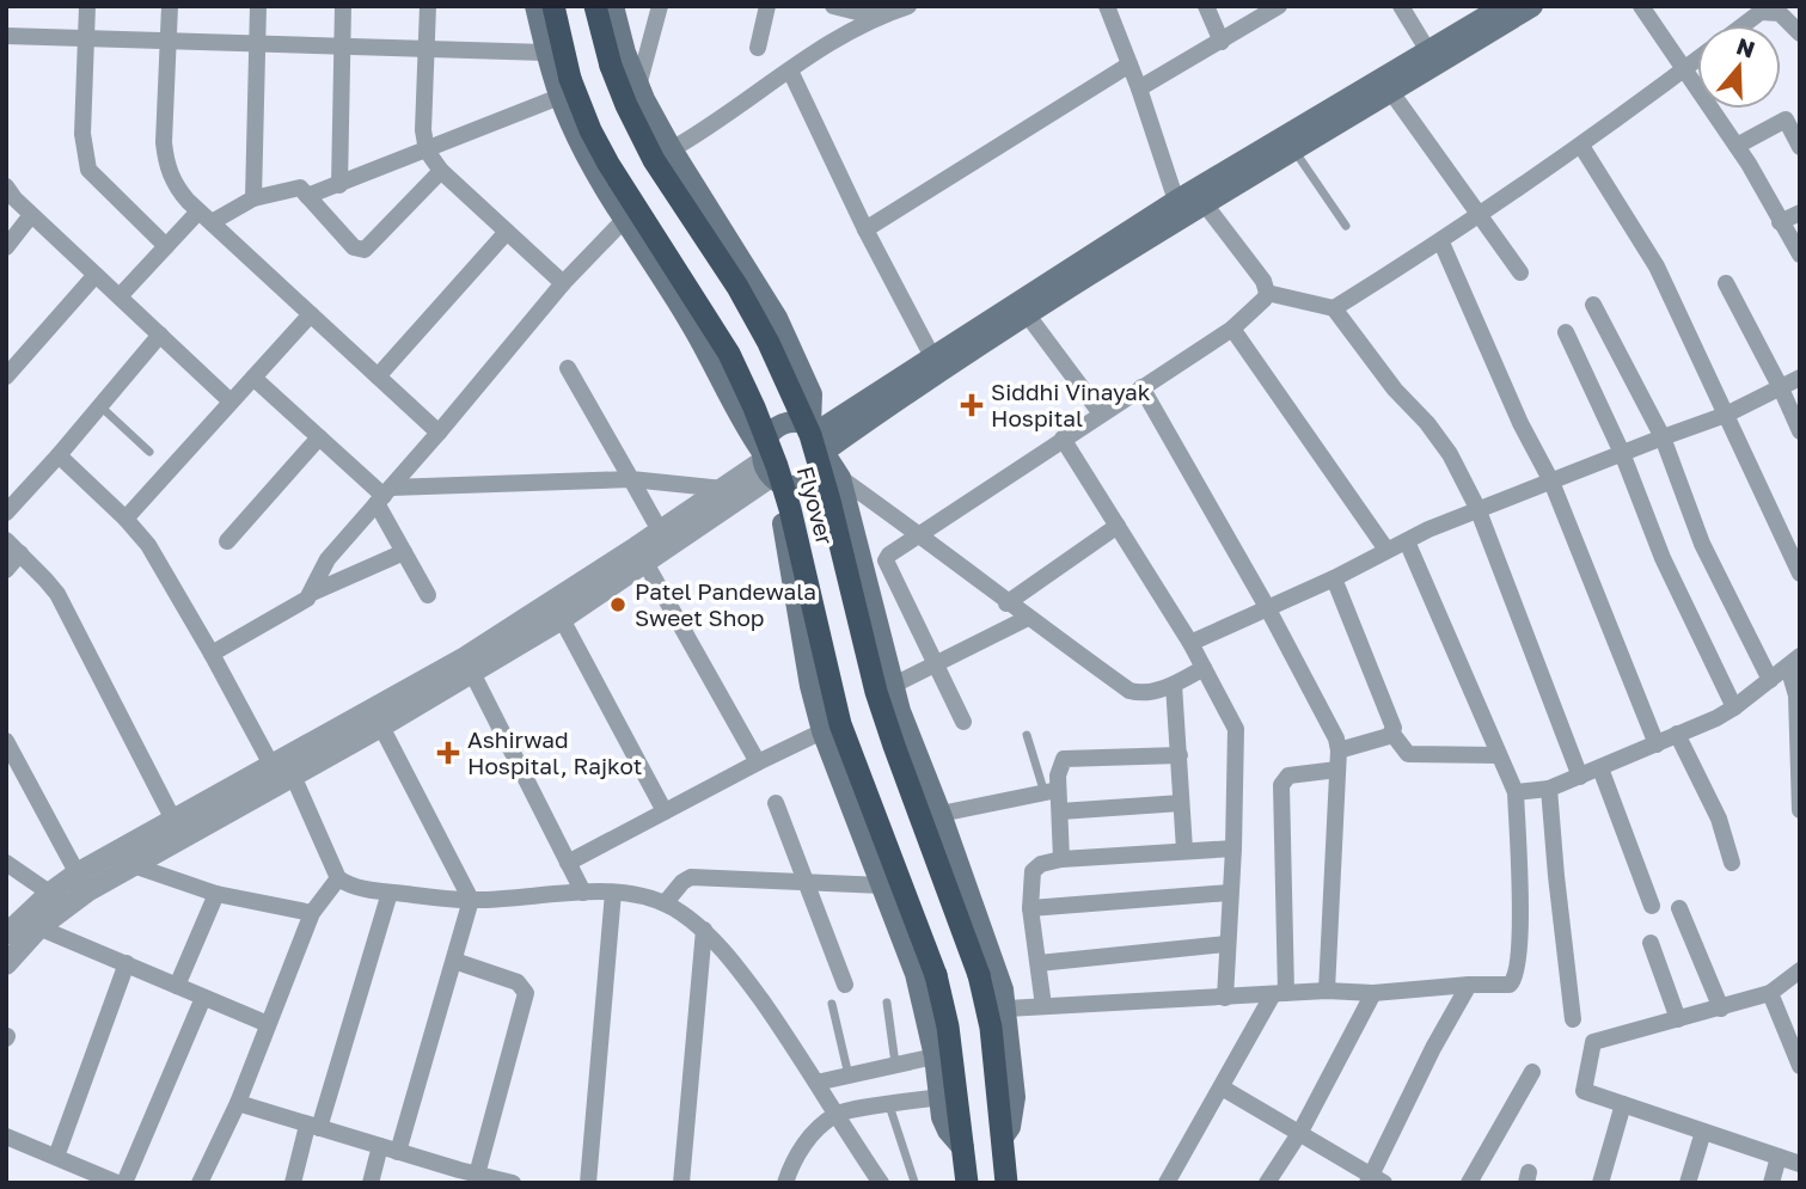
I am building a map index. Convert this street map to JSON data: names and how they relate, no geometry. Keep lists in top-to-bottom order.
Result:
{
  "streets": {
    "highway": ["Flyover"]
  },
  "places": {
    "health": ["Siddhi Vinayak Hospital", "Ashirwad Hospital, Rajkot"],
    "other": ["Patel Pandewala Sweet Shop"]
  },
  "north": "top"
}
